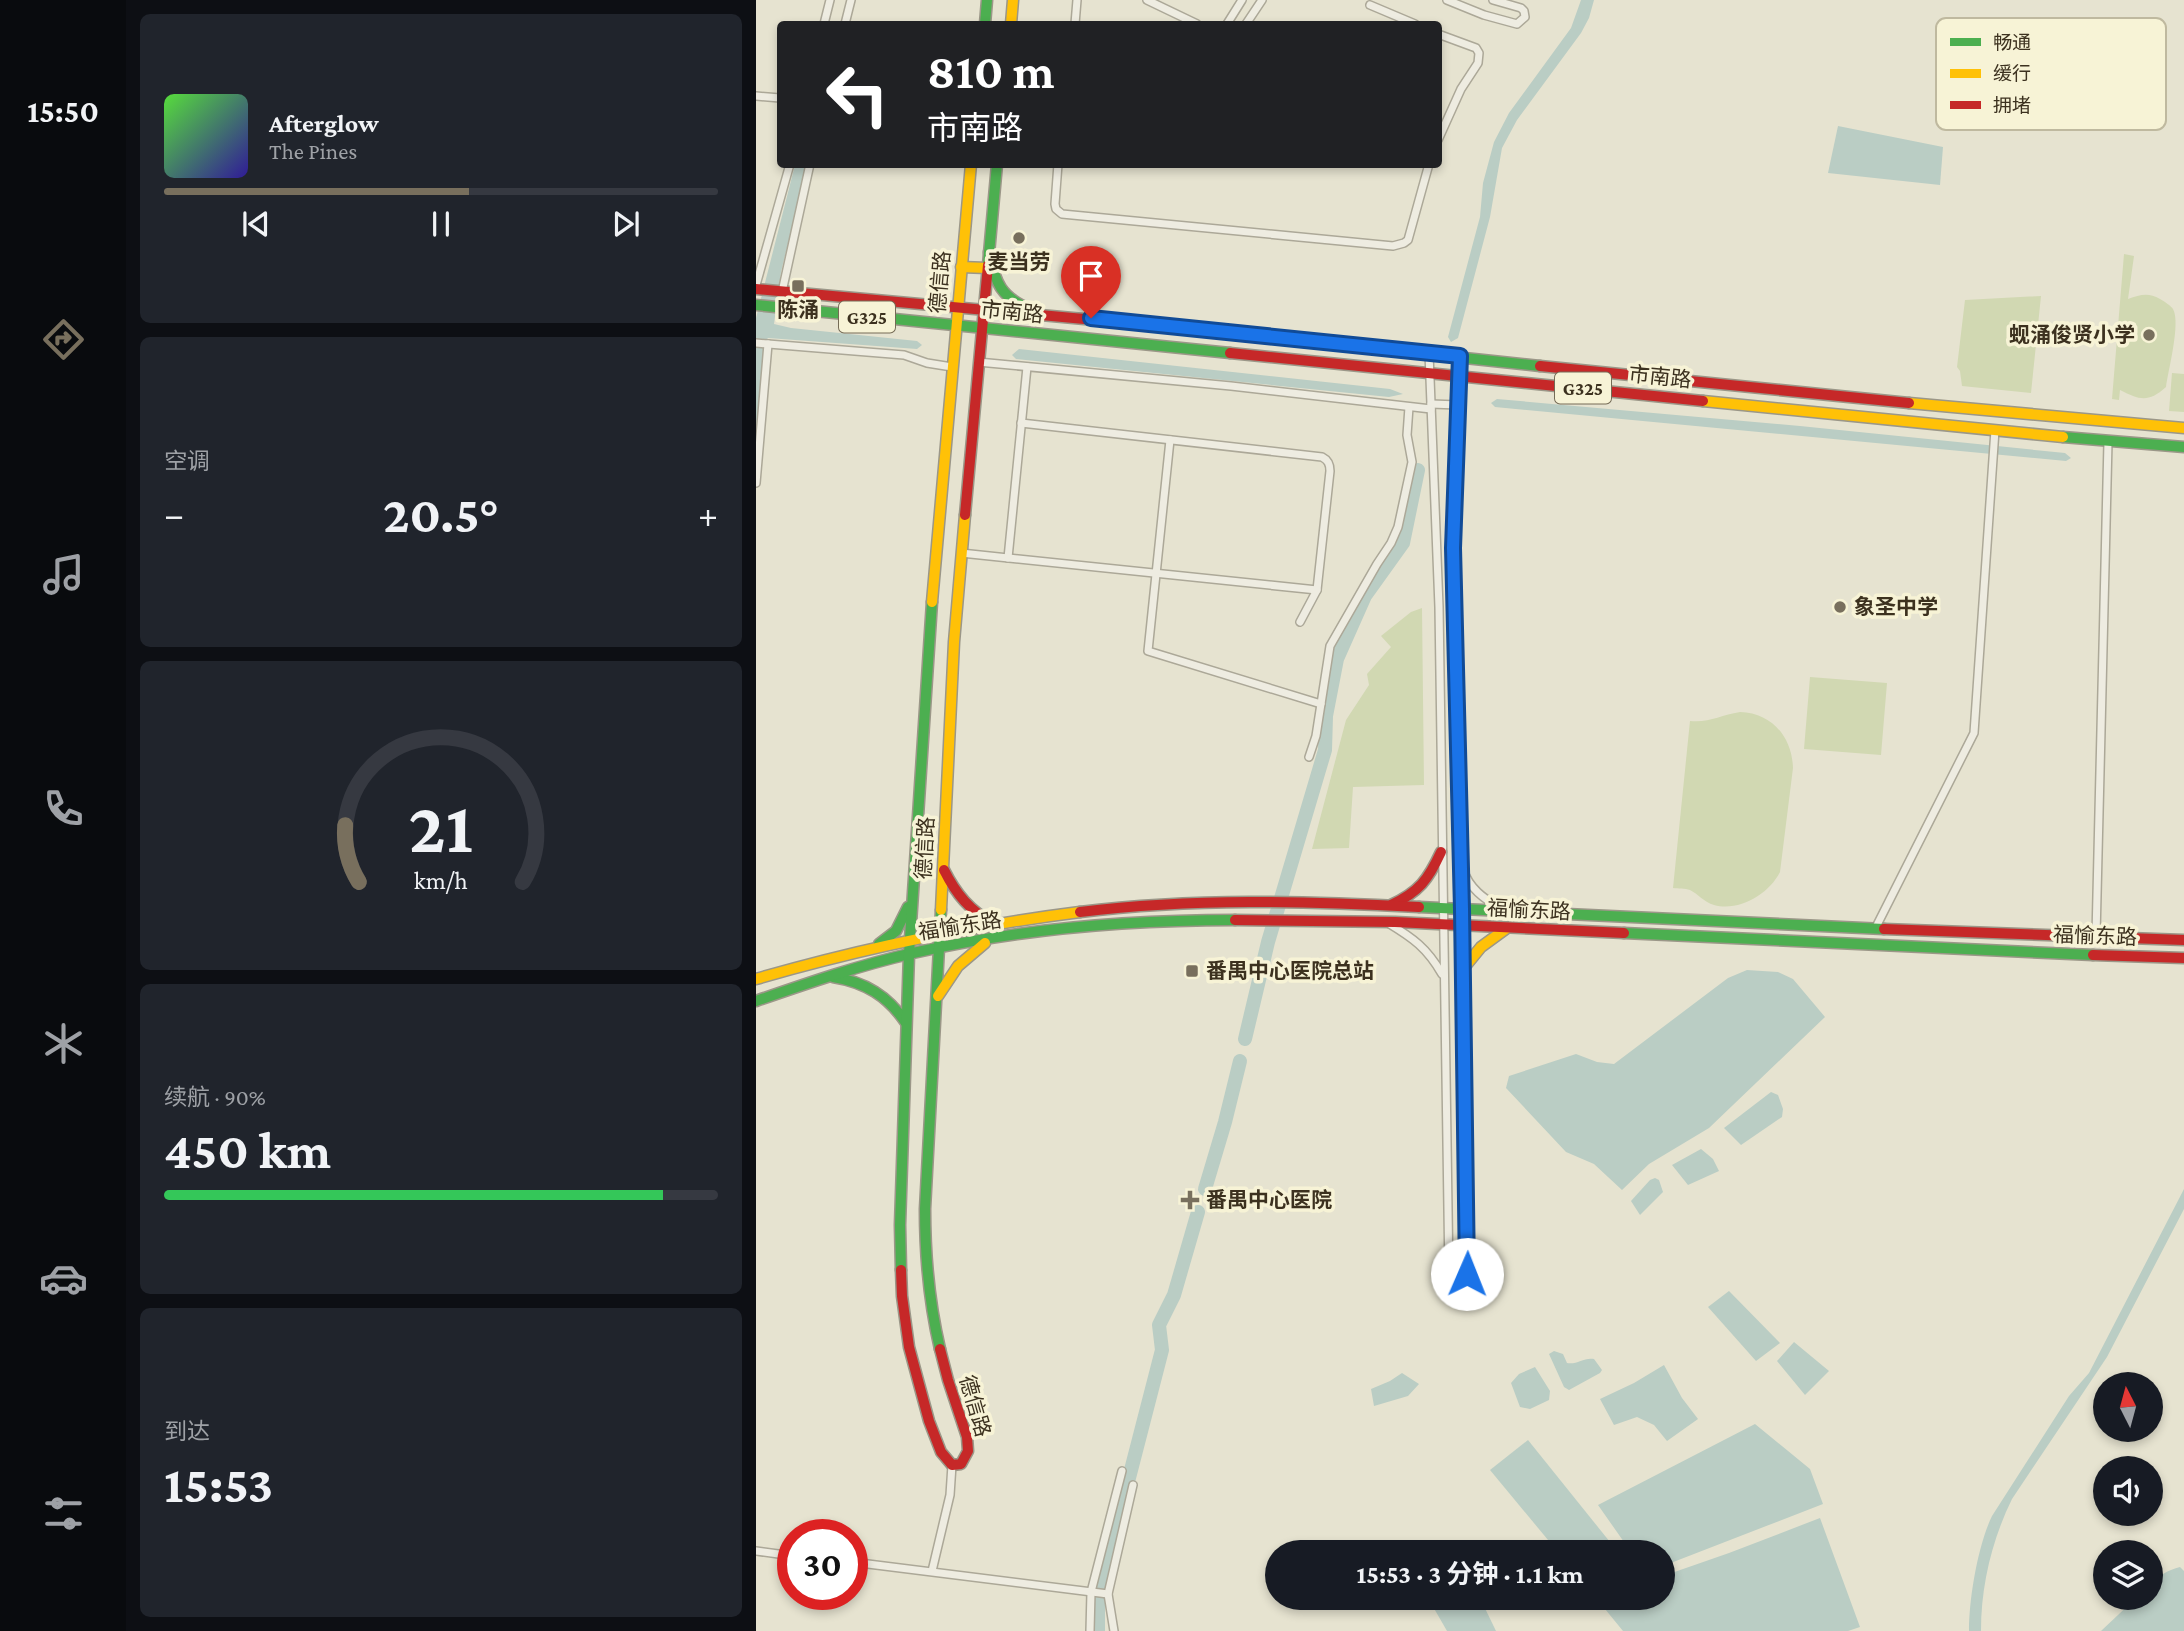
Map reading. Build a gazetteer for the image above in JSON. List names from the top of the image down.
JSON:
{
  "streets": {
    "main road": [
      "德信路",
      "市南路",
      "G325",
      "福愉东路"
    ]
  },
  "crossings": [
    ["德信路", "市南路"],
    ["德信路", "福愉东路"]
  ],
  "places": {
    "other": ["麦当劳", "蚬涌俊贤小学", "象圣中学"],
    "transit": ["陈涌", "番禺中心医院总站"],
    "health": ["番禺中心医院"]
  },
  "legend": ["畅通", "缓行", "拥堵"],
  "north": "top",
  "page": {
    "tabs": "15:50",
    "turn": ["810 m", "市南路"],
    "song": ["Afterglow", "The Pines"],
    "tile": [
      "空调",
      ["续航 · 90%", "450 km"],
      ["到达", "15:53"]
    ],
    "heat": ["−", "20.5°", "+"],
    "limit": "30",
    "trip": "15:53 · 3 分钟 · 1.1 km",
    "gauge": ["21", "km/h"]
  }
}
